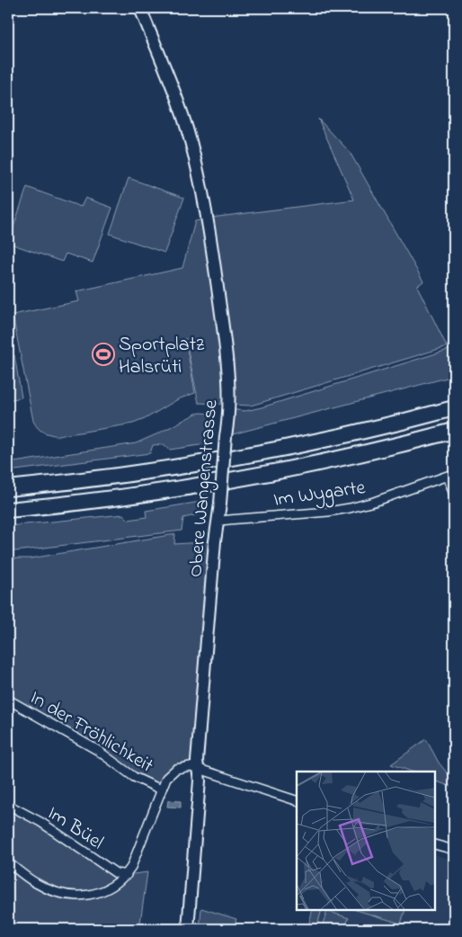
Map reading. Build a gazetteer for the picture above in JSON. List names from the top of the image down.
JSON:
{
  "streets": {
    "street": [
      "Obere Wangenstrasse",
      "Im Wygarte",
      "In der Fröhlichkeit",
      "Im Büel"
    ]
  },
  "crossings": [
    ["Obere Wangenstrasse", "Im Wygarte"]
  ],
  "places": {
    "sports": ["Sportplatz Halsrüti"]
  }
}
